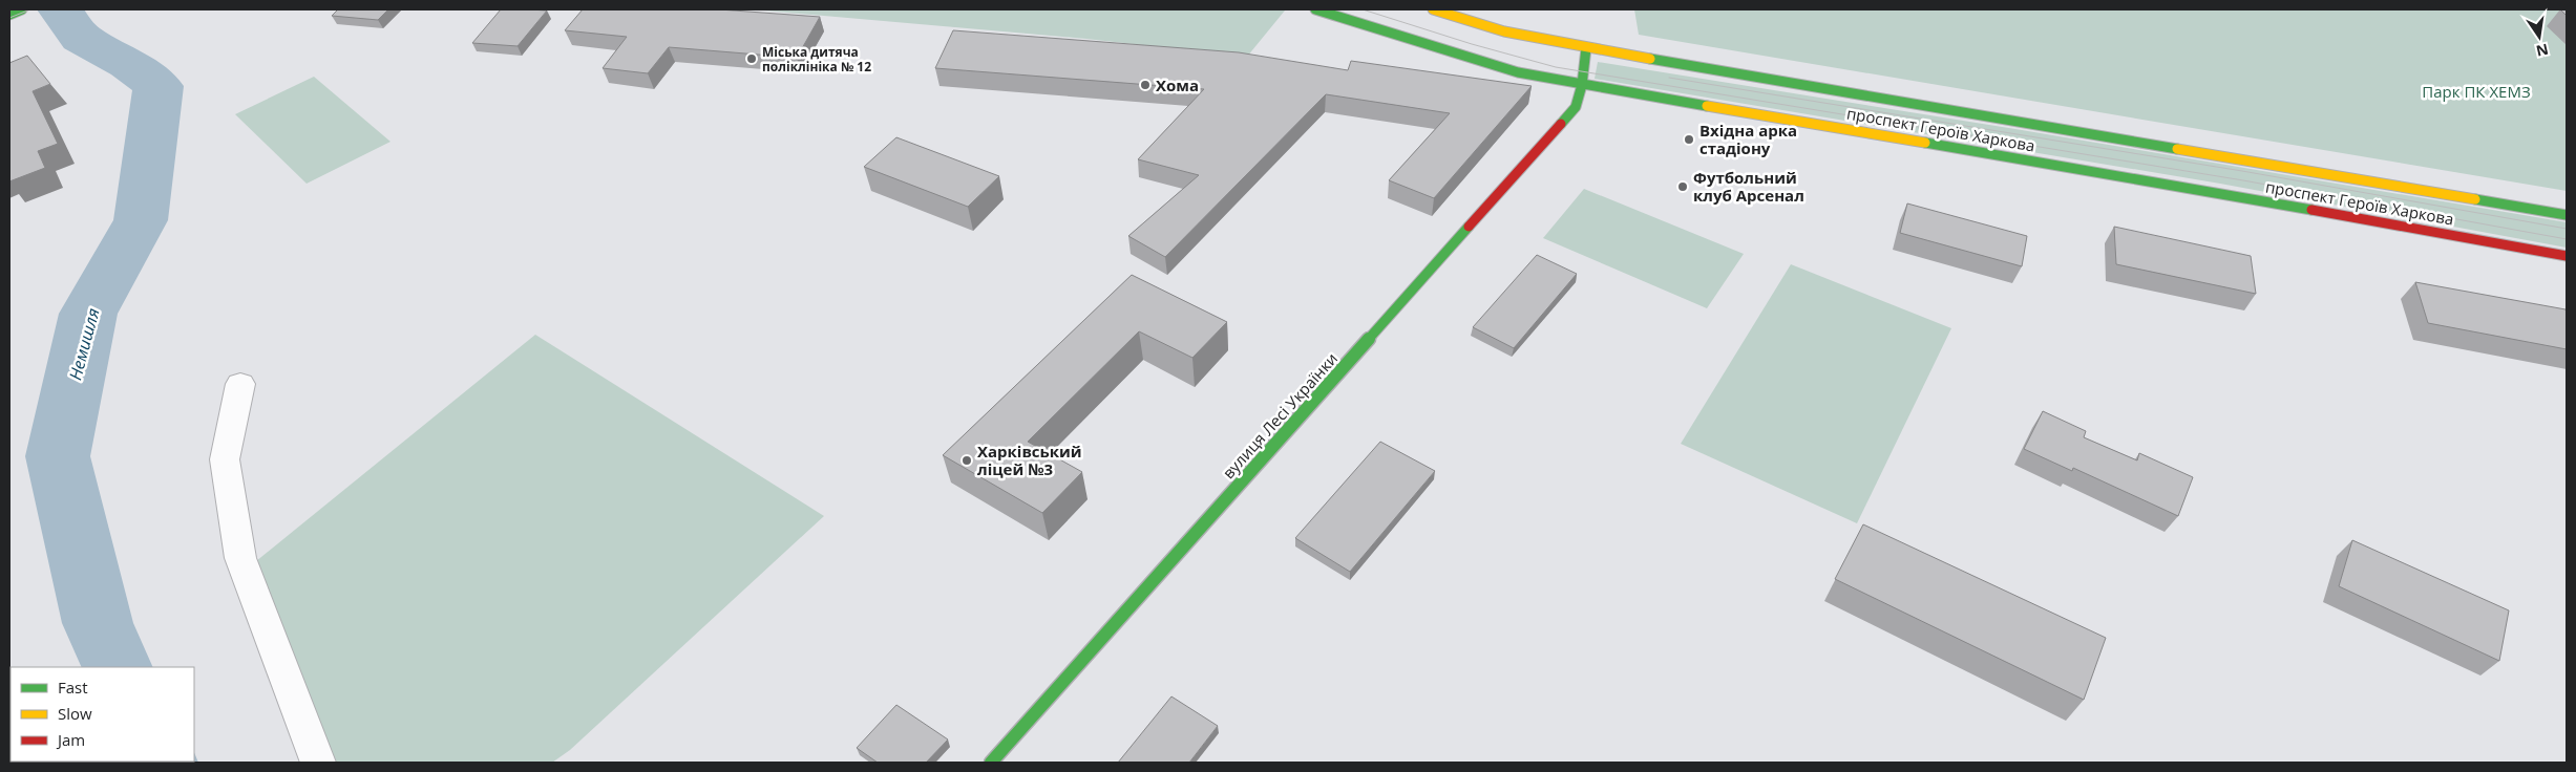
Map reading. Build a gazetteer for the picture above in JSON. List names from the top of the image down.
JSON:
{
  "streets": {
    "main road": ["проспект Героїв Харкова", "вулиця Лесі Українки"]
  },
  "crossings": [
    ["проспект Героїв Харкова", "вулиця Лесі Українки"]
  ],
  "water": ["Немишля"],
  "parks": ["Парк ПК ХЕМЗ"],
  "places": [
    "Міська дитяча поліклініка № 12",
    "Хома",
    "Вхідна арка стадіону",
    "Футбольний клуб Арсенал",
    "Харківський ліцей №3"
  ],
  "legend": ["Fast", "Slow", "Jam"],
  "north": "bottom"
}
